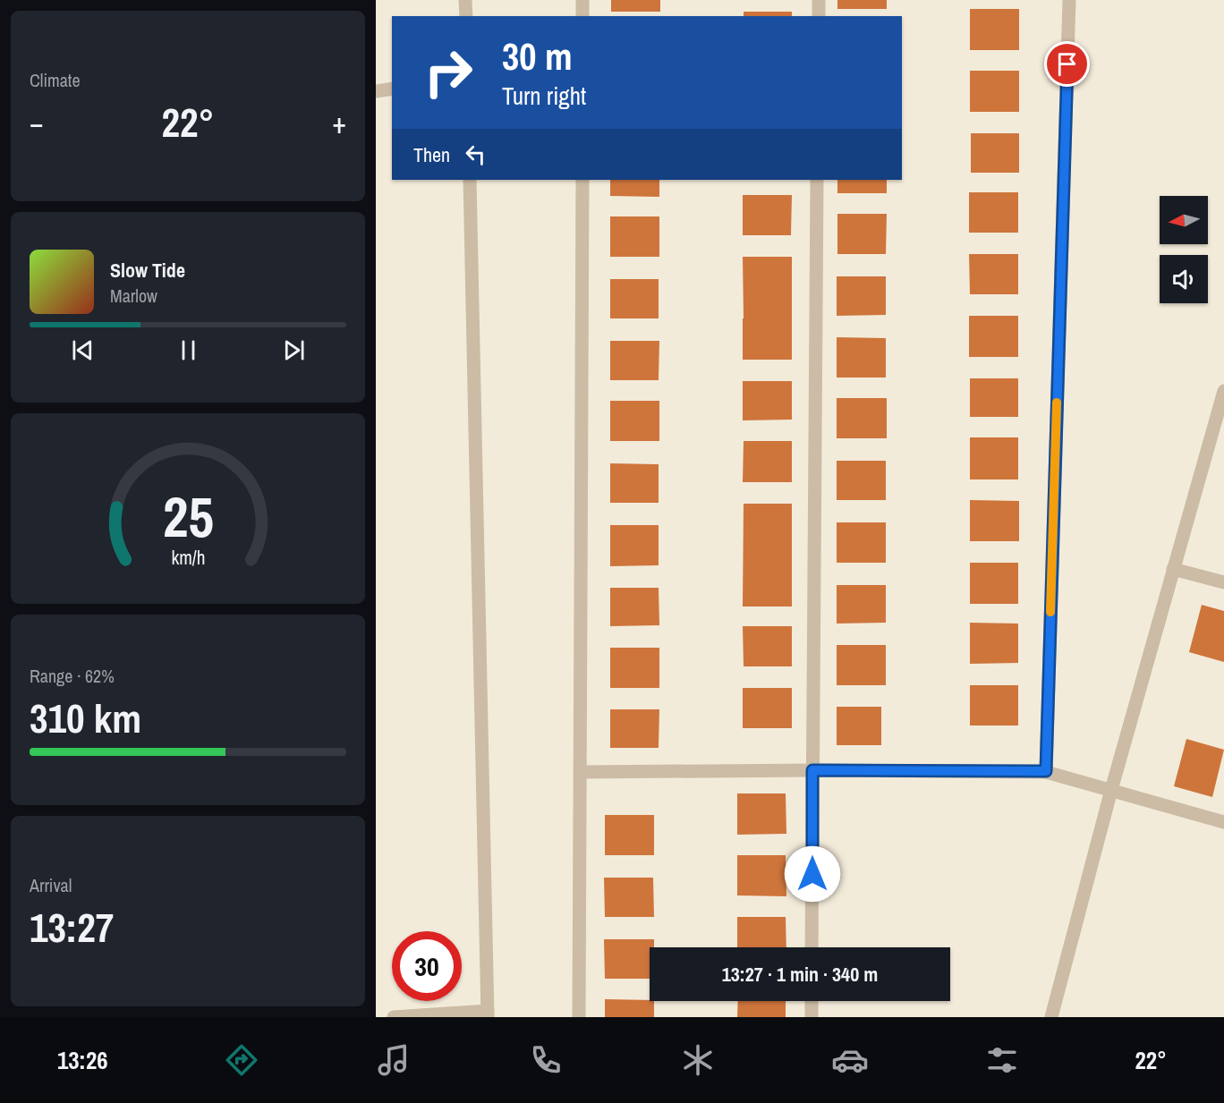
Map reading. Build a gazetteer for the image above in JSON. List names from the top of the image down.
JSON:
{
  "north": "left",
  "page": {
    "tile": [
      "Climate",
      ["Range · 62%", "310 km"],
      ["Arrival", "13:27"]
    ],
    "turn": ["30 m", "Turn right"],
    "heat": ["−", "22°", "+"],
    "then": "Then",
    "song": ["Slow Tide", "Marlow"],
    "limit": "30",
    "trip": "13:27 · 1 min · 340 m",
    "tabs": ["13:26", "22°"],
    "gauge": ["25", "km/h"]
  }
}
